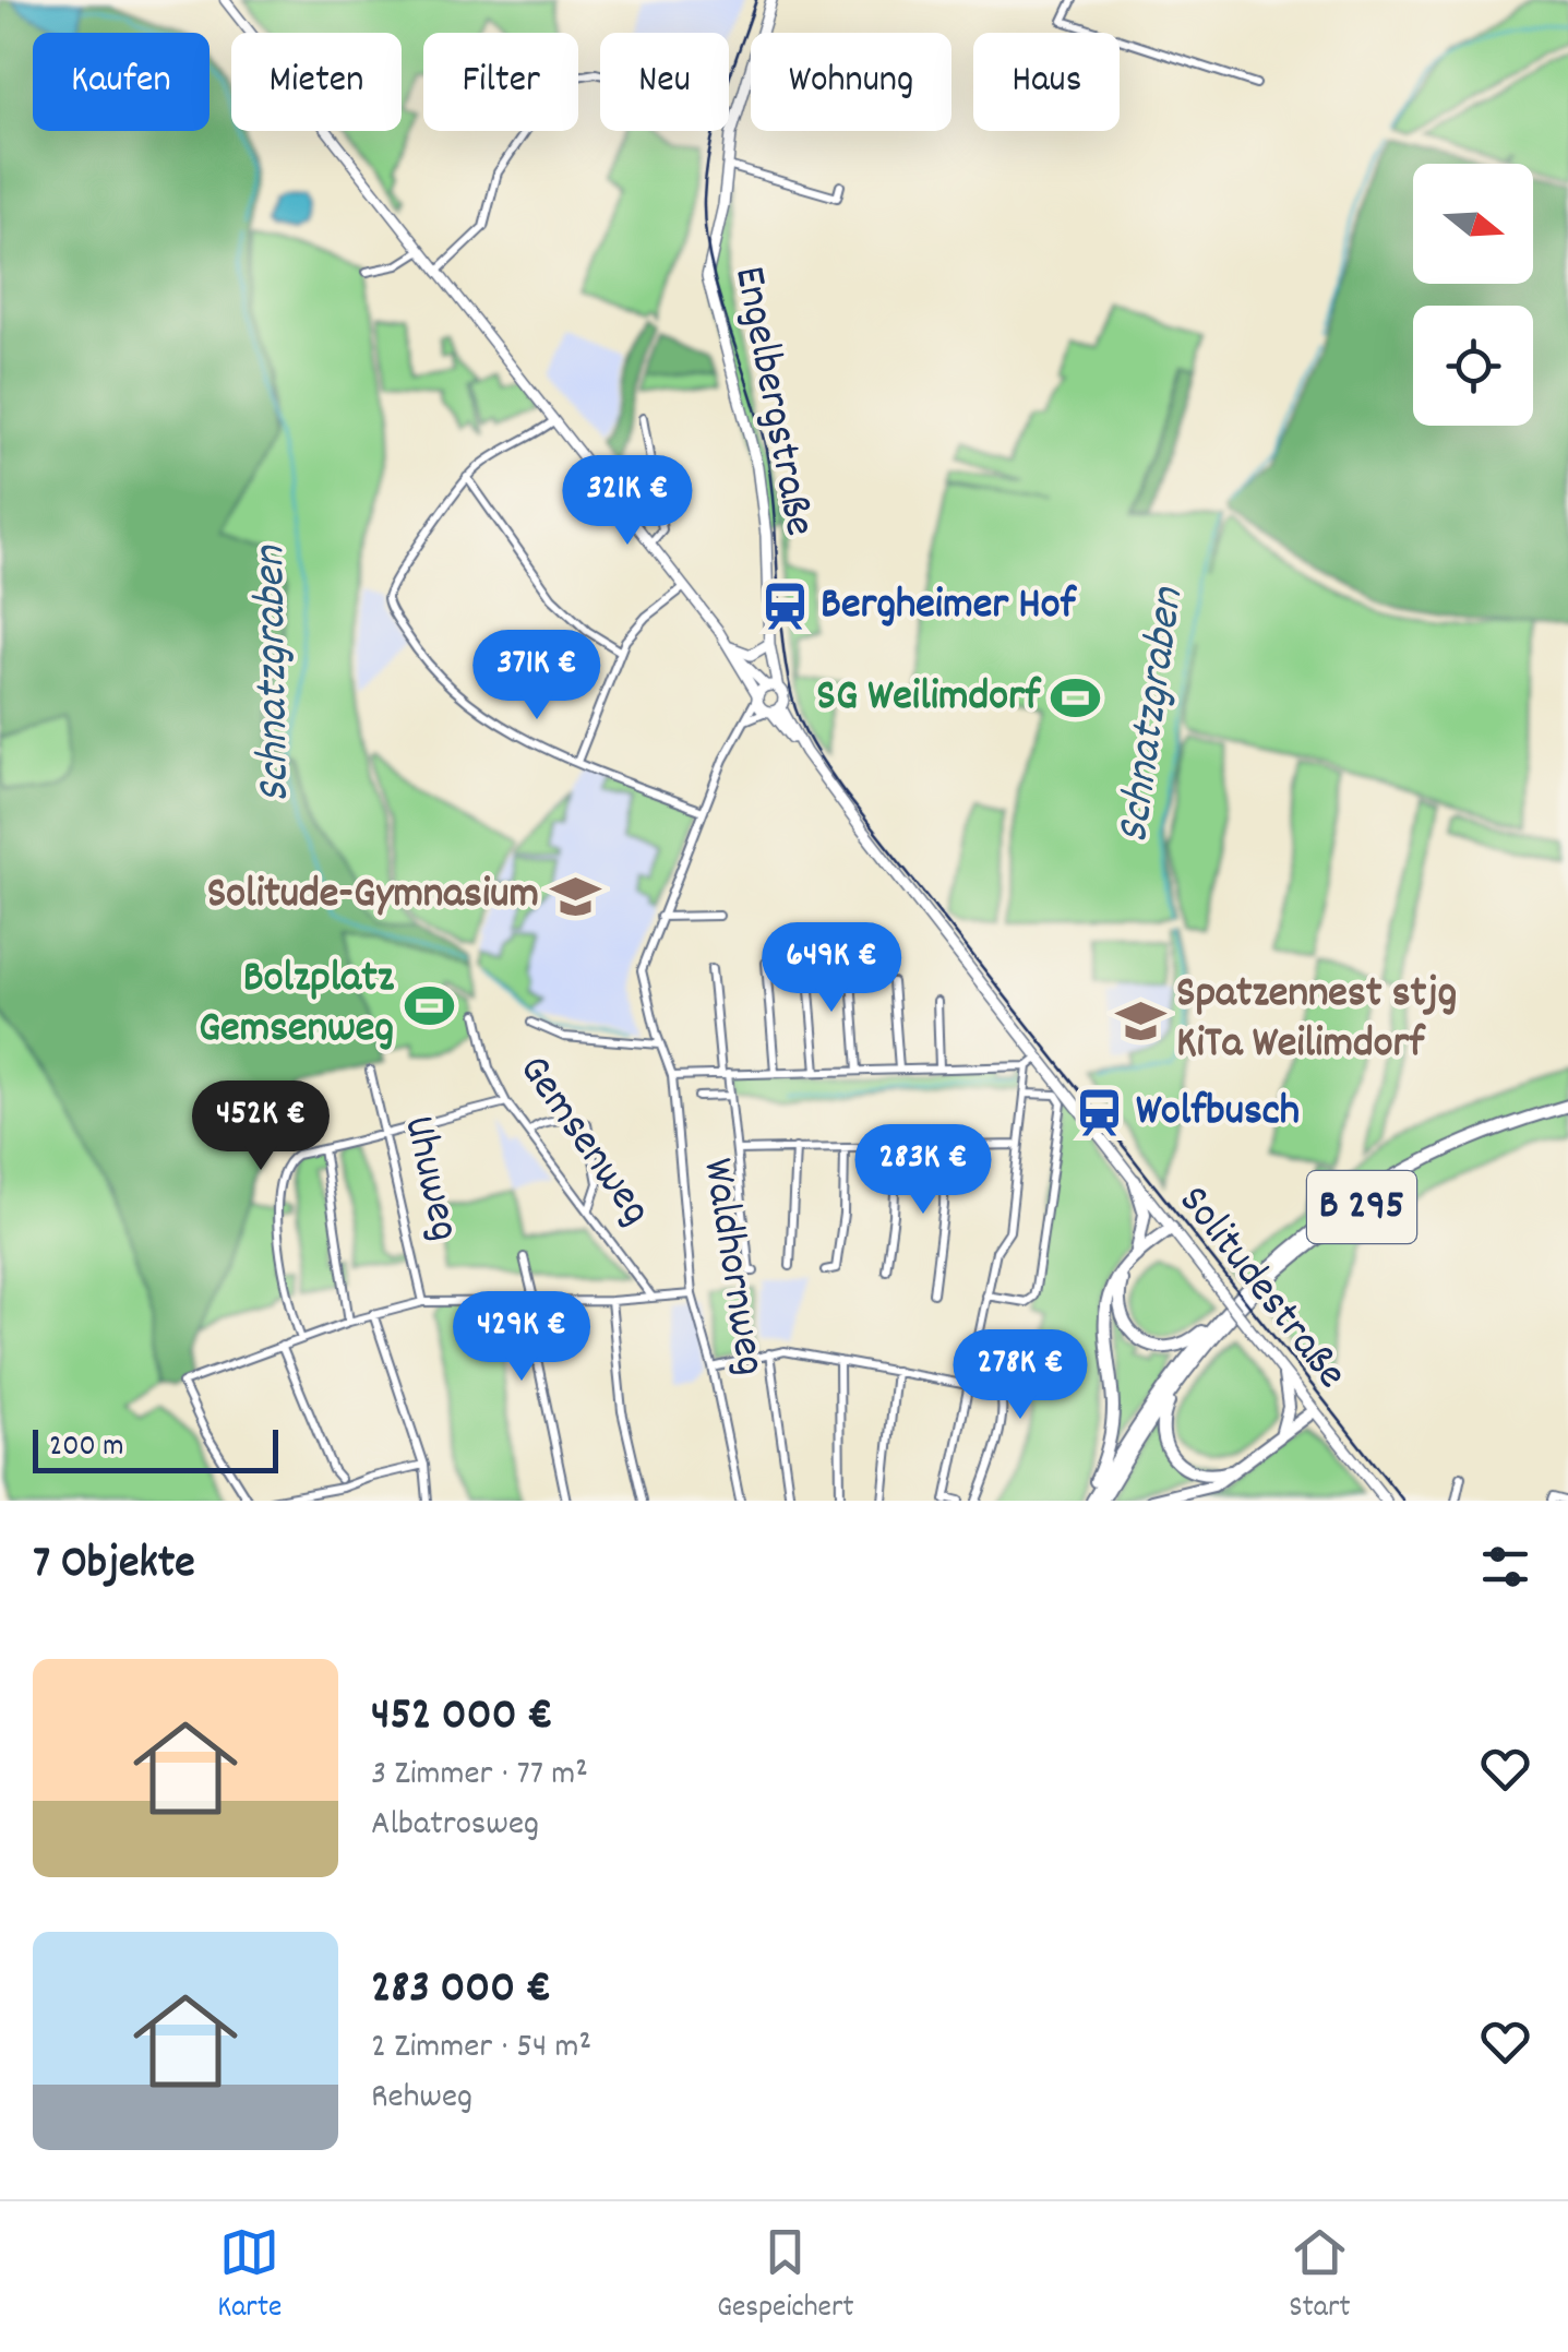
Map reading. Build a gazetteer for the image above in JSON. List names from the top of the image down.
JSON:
{
  "streets": {
    "main road": ["Engelbergstraße", "B 295", "Solitudestraße"],
    "street": ["Gemsenweg", "Uhuweg", "Waldhornweg"]
  },
  "crossings": [
    ["Engelbergstraße", "Solitudestraße"],
    ["B 295", "Solitudestraße"],
    ["Waldhornweg", "Solitudestraße"]
  ],
  "water": ["Schnatzgraben"],
  "places": {
    "station": ["Bergheimer Hof", "Wolfbusch"],
    "sports": ["SG Weilimdorf", "Bolzplatz Gemsenweg"],
    "school or university": ["Solitude-Gymnasium", "Spatzennest stjg KiTa Weilimdorf"]
  },
  "scale_bar": "200 m",
  "north": "right",
  "page": {
    "chip": [
      "Kaufen",
      "Mieten",
      "Filter",
      "Neu",
      "Wohnung",
      "Haus"
    ],
    "price": [
      "321K €",
      "371K €",
      "649K €",
      "452K €",
      "283K €",
      "429K €",
      "278K €"
    ],
    "scale": "200 m",
    "heading": "7 Objekte",
    "list": [
      {
        "name": "452 000 €",
        "note": "3 Zimmer · 77 m² · Albatrosweg"
      },
      {
        "name": "283 000 €",
        "note": "2 Zimmer · 54 m² · Rehweg"
      }
    ],
    "tabs": ["Karte", "Gespeichert", "Start"]
  }
}
